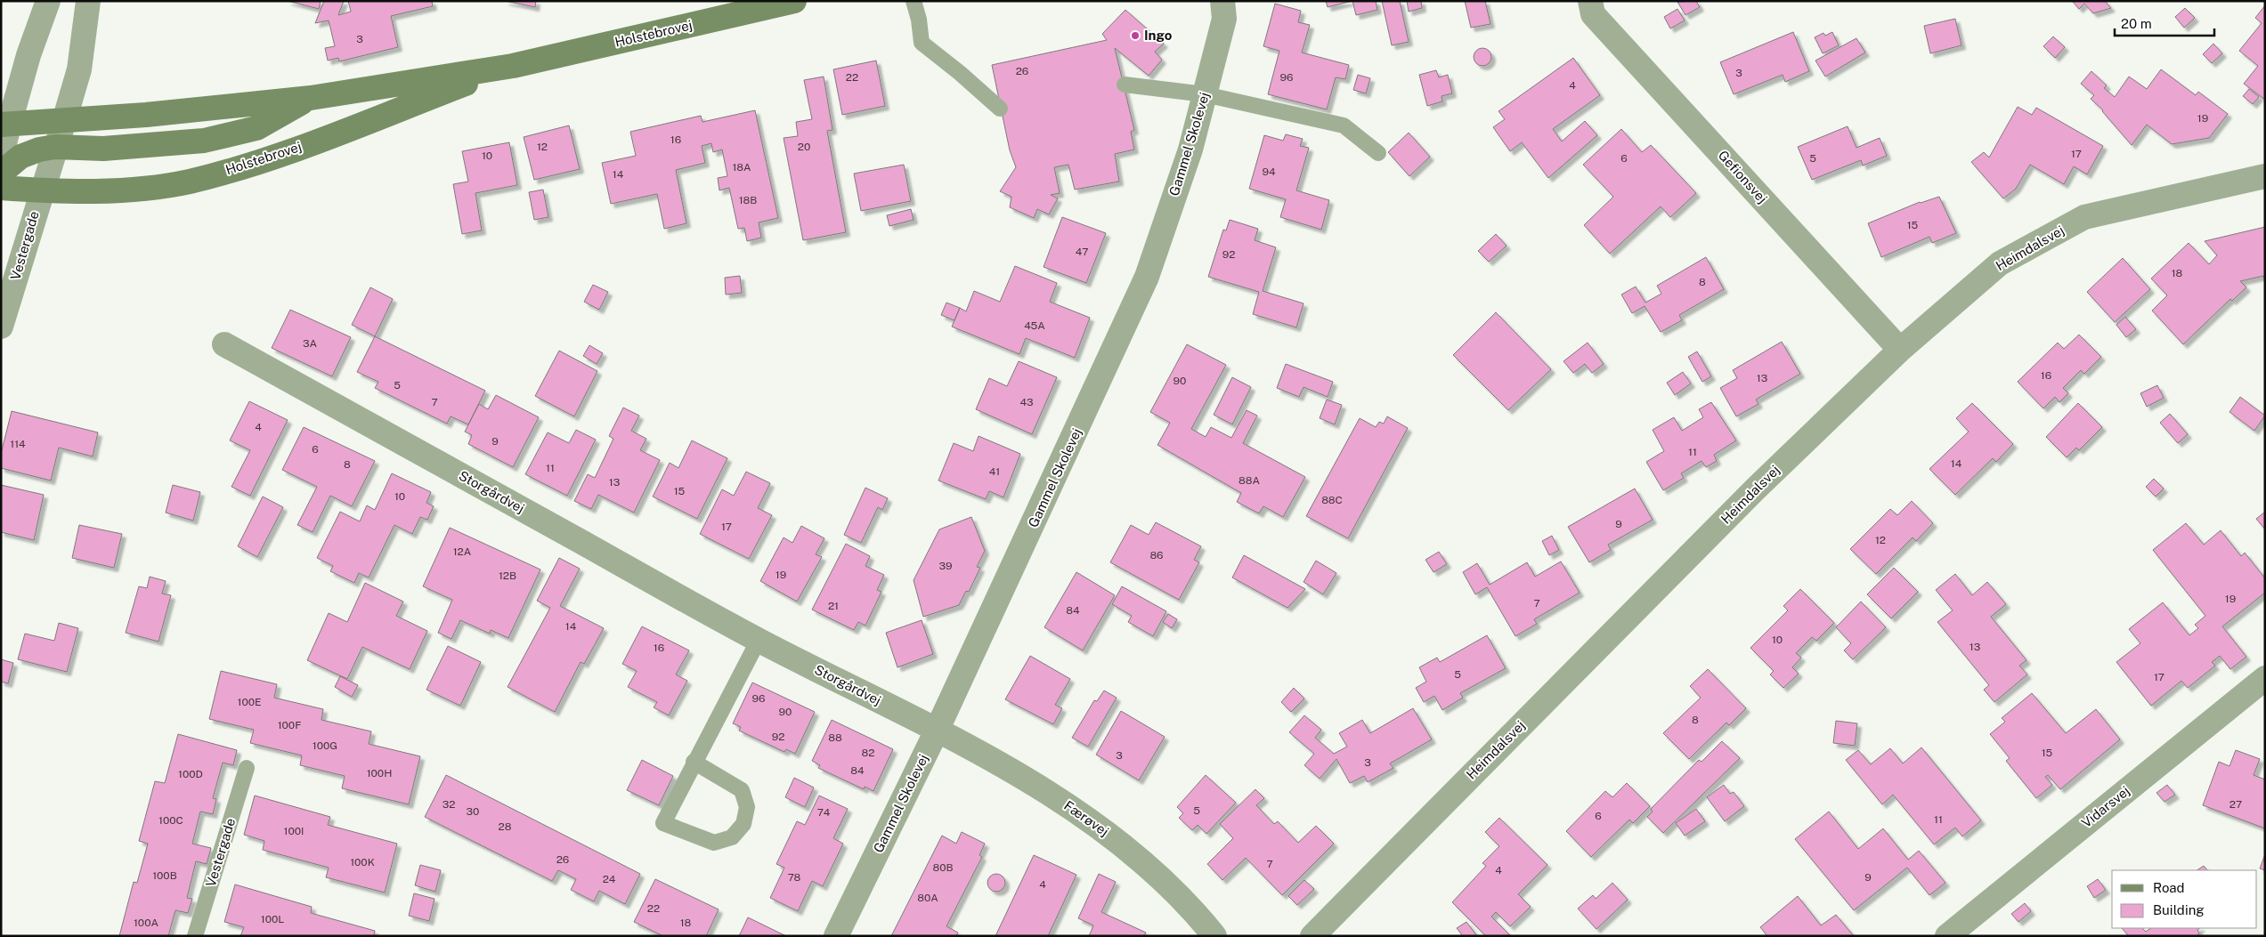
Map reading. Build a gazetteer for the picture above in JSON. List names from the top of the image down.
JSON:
{
  "streets": {
    "main road": ["Holstebrovej"],
    "street": [
      "Gammel Skolevej",
      "Gefionsvej",
      "Vestergade",
      "Heimdalsvej",
      "Storgårdvej",
      "Vidarsvej",
      "Færøvej"
    ]
  },
  "crossings": [
    ["Holstebrovej", "Vestergade"],
    ["Gammel Skolevej", "Storgårdvej"],
    ["Gammel Skolevej", "Færøvej"],
    ["Gefionsvej", "Heimdalsvej"],
    ["Storgårdvej", "Færøvej"]
  ],
  "places": ["Ingo"],
  "house_numbers": [
    "3",
    "26",
    "3",
    "22",
    "96",
    "4",
    "19",
    "16",
    "12",
    "20",
    "17",
    "10",
    "6",
    "5",
    "18A",
    "94",
    "14",
    "18B",
    "15",
    "47",
    "92",
    "18",
    "8",
    "45A",
    "3A",
    "16",
    "13",
    "90",
    "5",
    "7",
    "43",
    "4",
    "9",
    "114",
    "6",
    "11",
    "14",
    "8",
    "11",
    "41",
    "88A",
    "13",
    "15",
    "10",
    "88C",
    "9",
    "17",
    "12",
    "12A",
    "86",
    "39",
    "19",
    "12B",
    "19",
    "7",
    "21",
    "84",
    "14",
    "10",
    "13",
    "16",
    "5",
    "17",
    "96",
    "100E",
    "90",
    "8",
    "100F",
    "92",
    "88",
    "100G",
    "82",
    "15",
    "3",
    "3",
    "84",
    "100H",
    "100D",
    "32",
    "27",
    "5",
    "30",
    "74",
    "6",
    "11",
    "100C",
    "28",
    "100I",
    "26",
    "100K",
    "7",
    "80B",
    "4",
    "100B",
    "78",
    "9",
    "24",
    "4",
    "80A",
    "22",
    "100L",
    "100A",
    "18"
  ],
  "legend": ["Road", "Building"],
  "scale_bar": "20 m"
}
